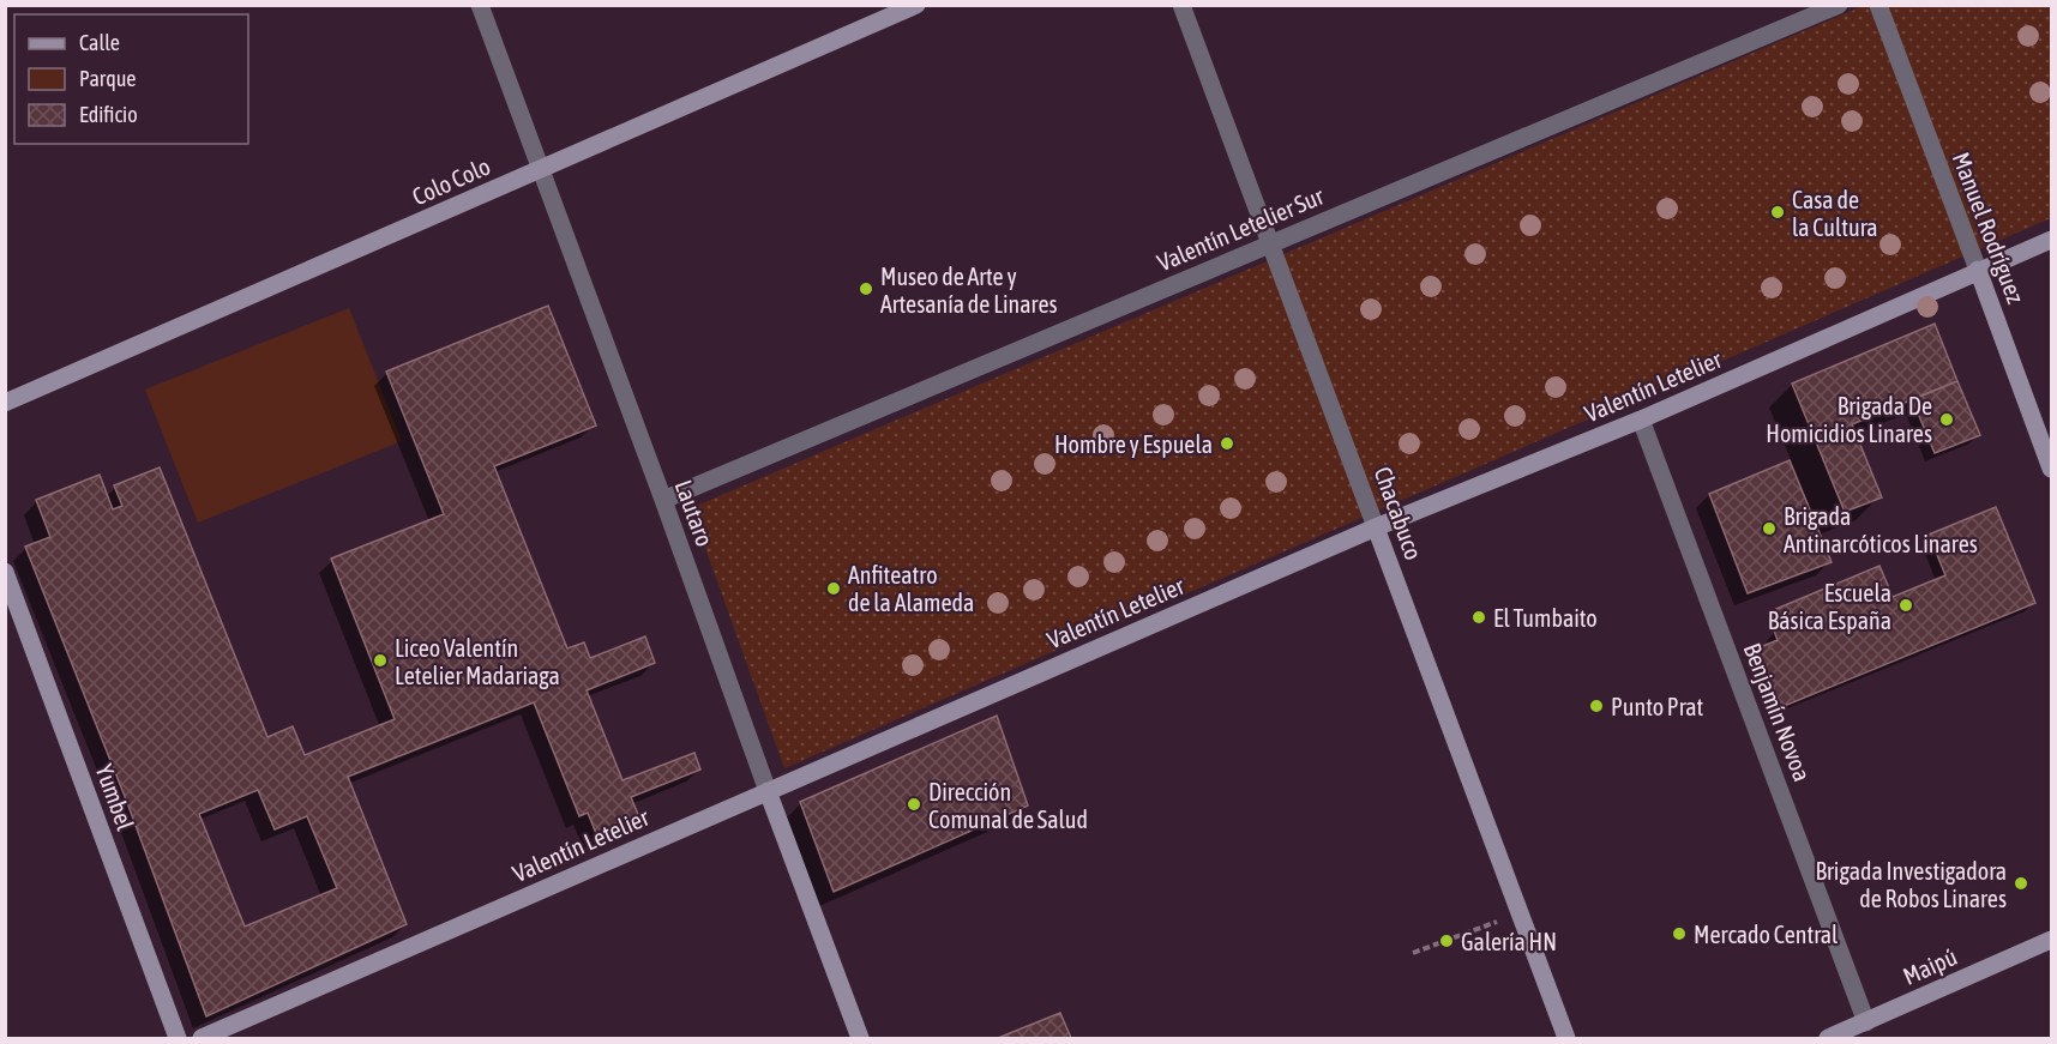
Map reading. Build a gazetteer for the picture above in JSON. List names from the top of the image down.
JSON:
{
  "streets": {
    "main road": [
      "Colo Colo",
      "Manuel Rodríguez",
      "Valentín Letelier",
      "Lautaro",
      "Chacabuco",
      "Yumbel",
      "Maipú"
    ],
    "street": ["Valentín Letelier Sur", "Benjamín Novoa"]
  },
  "crossings": [
    ["Colo Colo", "Lautaro"],
    ["Manuel Rodríguez", "Valentín Letelier"],
    ["Valentín Letelier Sur", "Lautaro"],
    ["Valentín Letelier Sur", "Chacabuco"],
    ["Valentín Letelier", "Lautaro"],
    ["Valentín Letelier", "Chacabuco"],
    ["Valentín Letelier", "Benjamín Novoa"],
    ["Benjamín Novoa", "Maipú"]
  ],
  "places": [
    "Casa de la Cultura",
    "Museo de Arte y Artesanía de Linares",
    "Brigada De Homicidios Linares",
    "Hombre y Espuela",
    "Brigada Antinarcóticos Linares",
    "Anfiteatro de la Alameda",
    "Escuela Básica España",
    "El Tumbaito",
    "Liceo Valentín Letelier Madariaga",
    "Punto Prat",
    "Dirección Comunal de Salud",
    "Brigada Investigadora de Robos Linares",
    "Mercado Central",
    "Galería HN"
  ],
  "legend": ["Calle", "Parque", "Edificio"]
}
